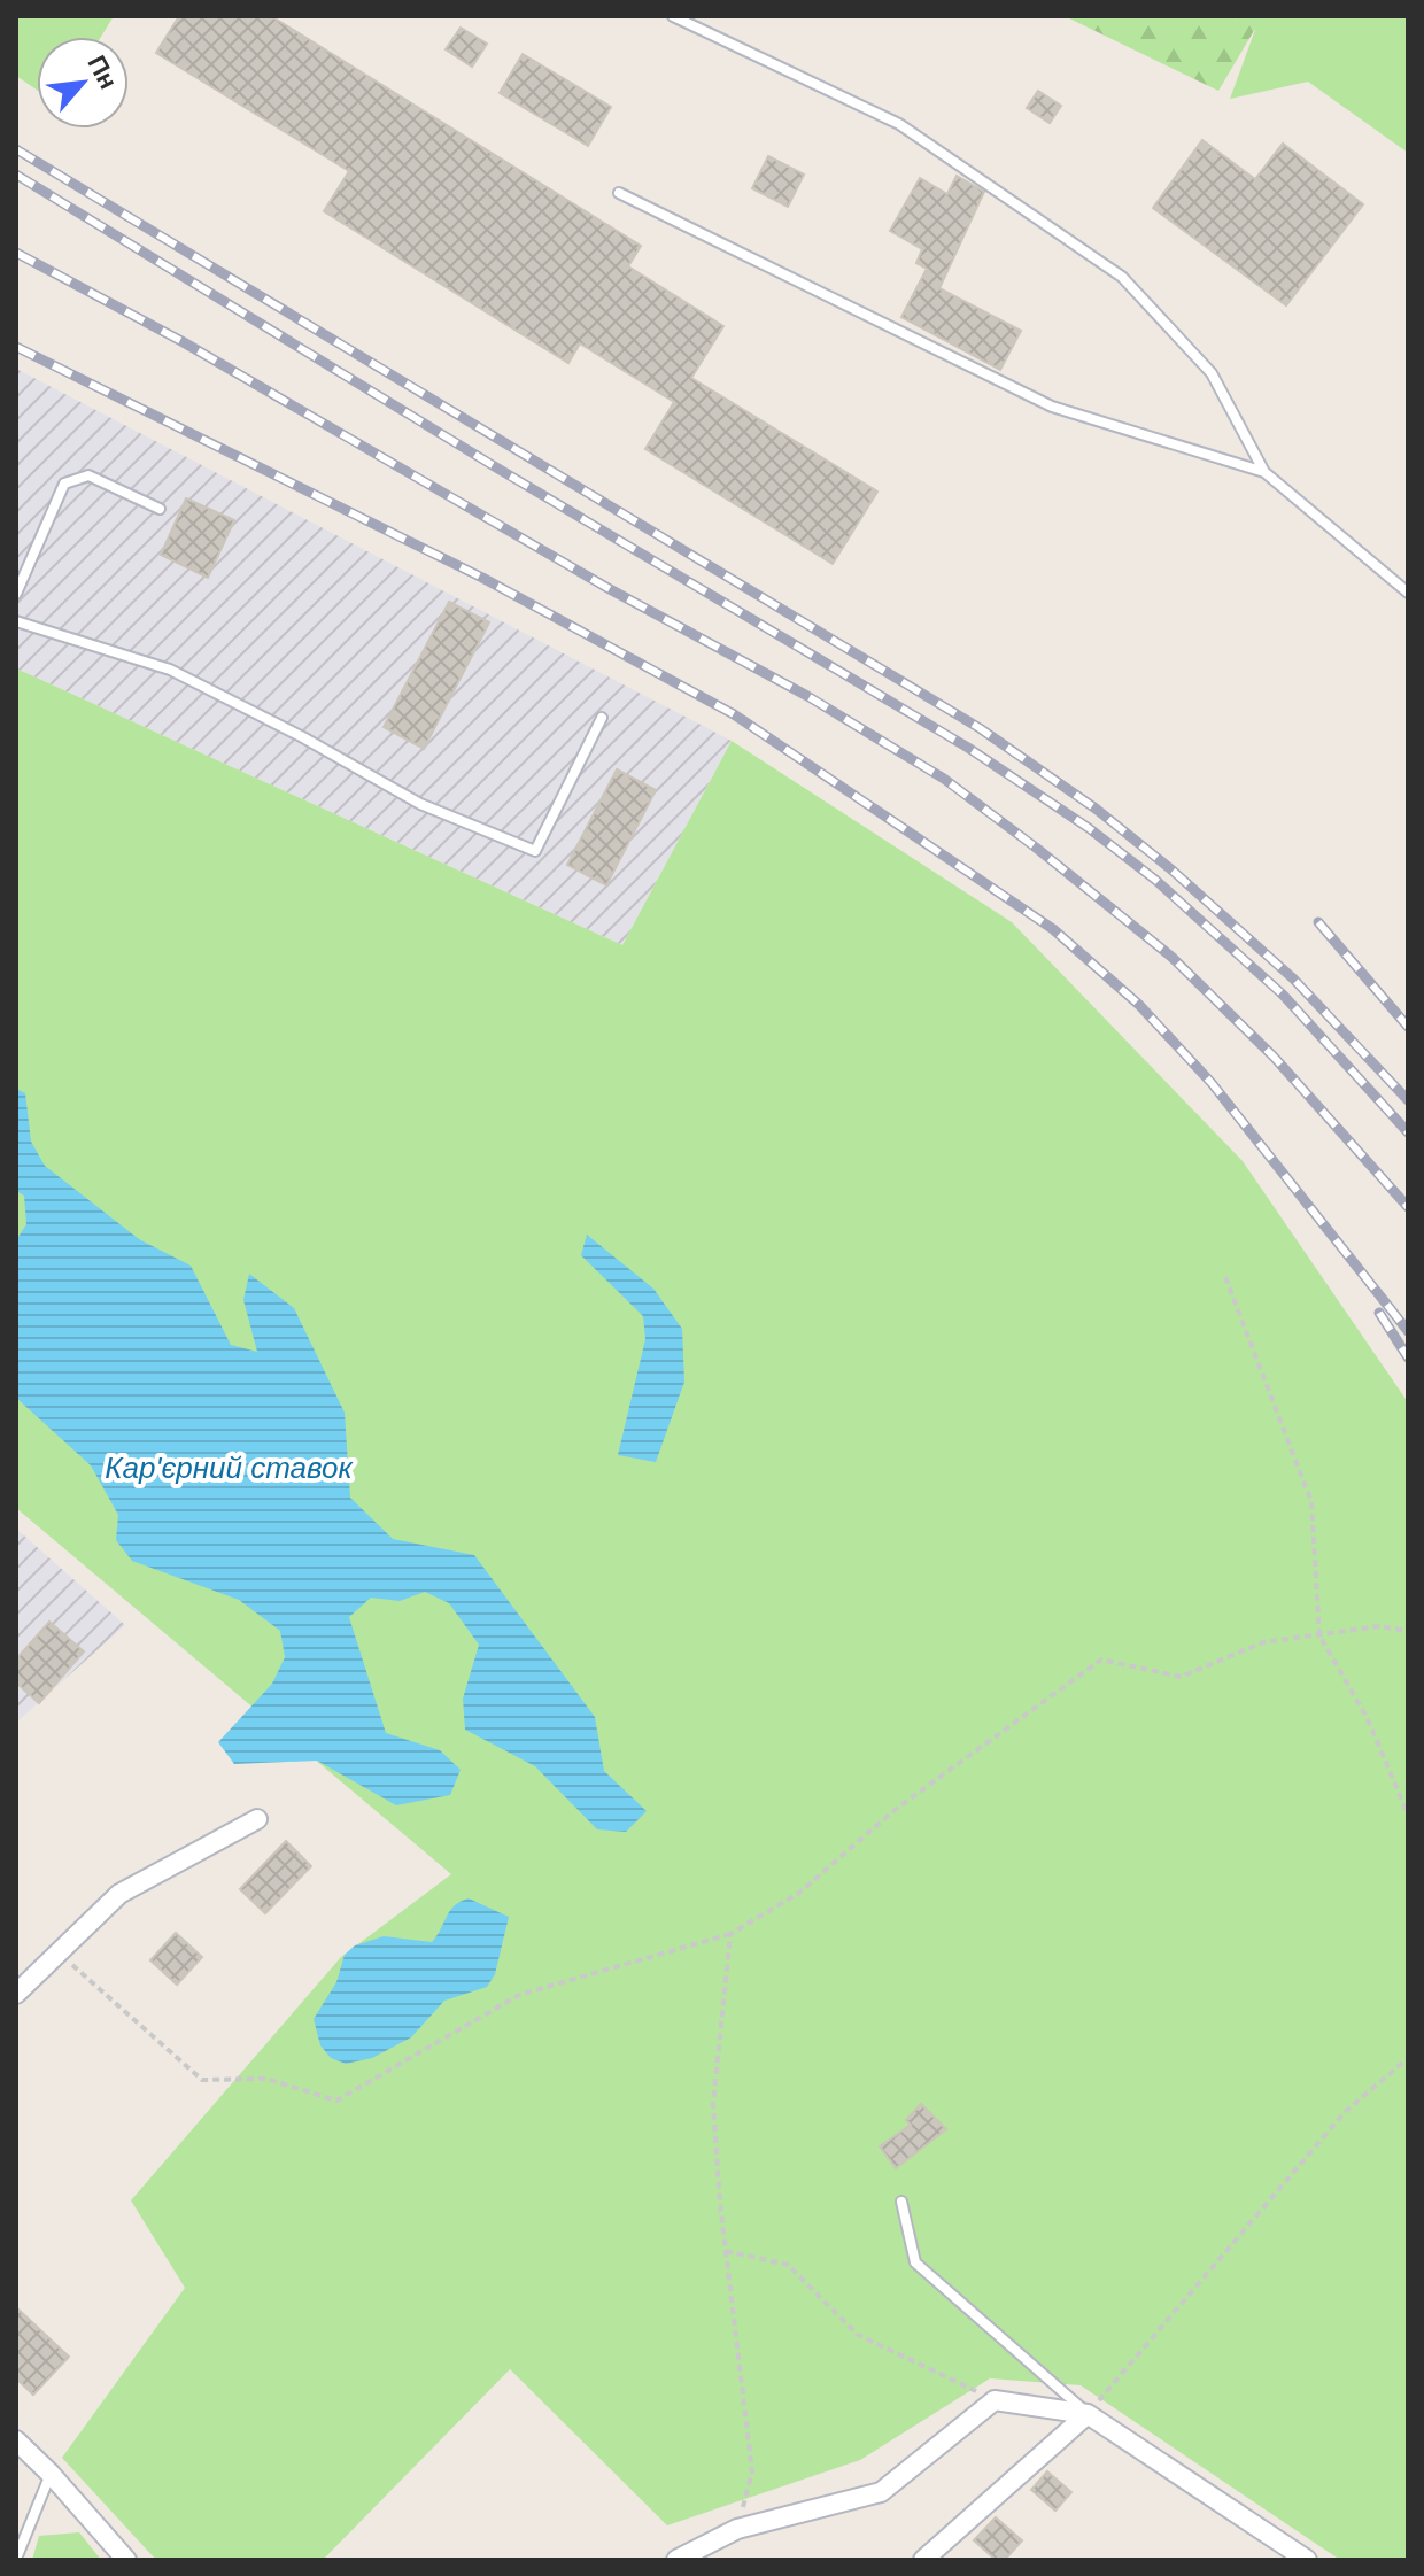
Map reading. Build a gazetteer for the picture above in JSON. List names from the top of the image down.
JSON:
{
  "water": ["Кар'єрний ставок"],
  "north": "top right"
}
